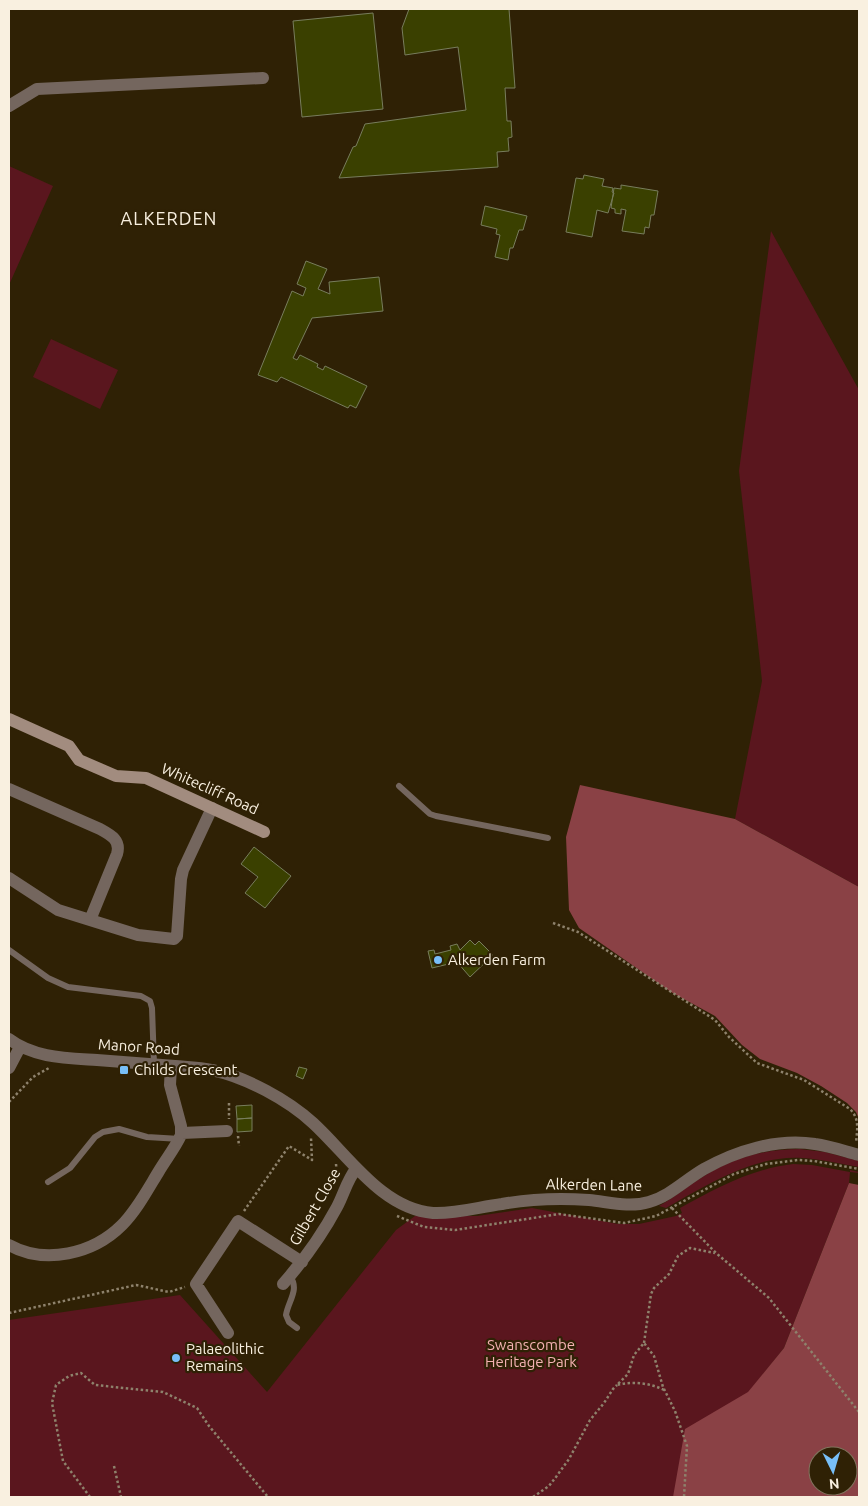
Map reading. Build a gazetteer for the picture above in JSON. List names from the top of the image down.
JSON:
{
  "streets": {
    "street": [
      "Whitecliff Road",
      "Manor Road",
      "Alkerden Lane",
      "Gilbert Close"
    ]
  },
  "crossings": [
    ["Manor Road", "Alkerden Lane"],
    ["Manor Road", "Gilbert Close"],
    ["Alkerden Lane", "Gilbert Close"]
  ],
  "districts": ["ALKERDEN"],
  "parks": ["Swanscombe Heritage Park"],
  "places": {
    "other": ["Alkerden Farm", "Palaeolithic Remains"],
    "transit": ["Childs Crescent"]
  },
  "north": "bottom"
}
